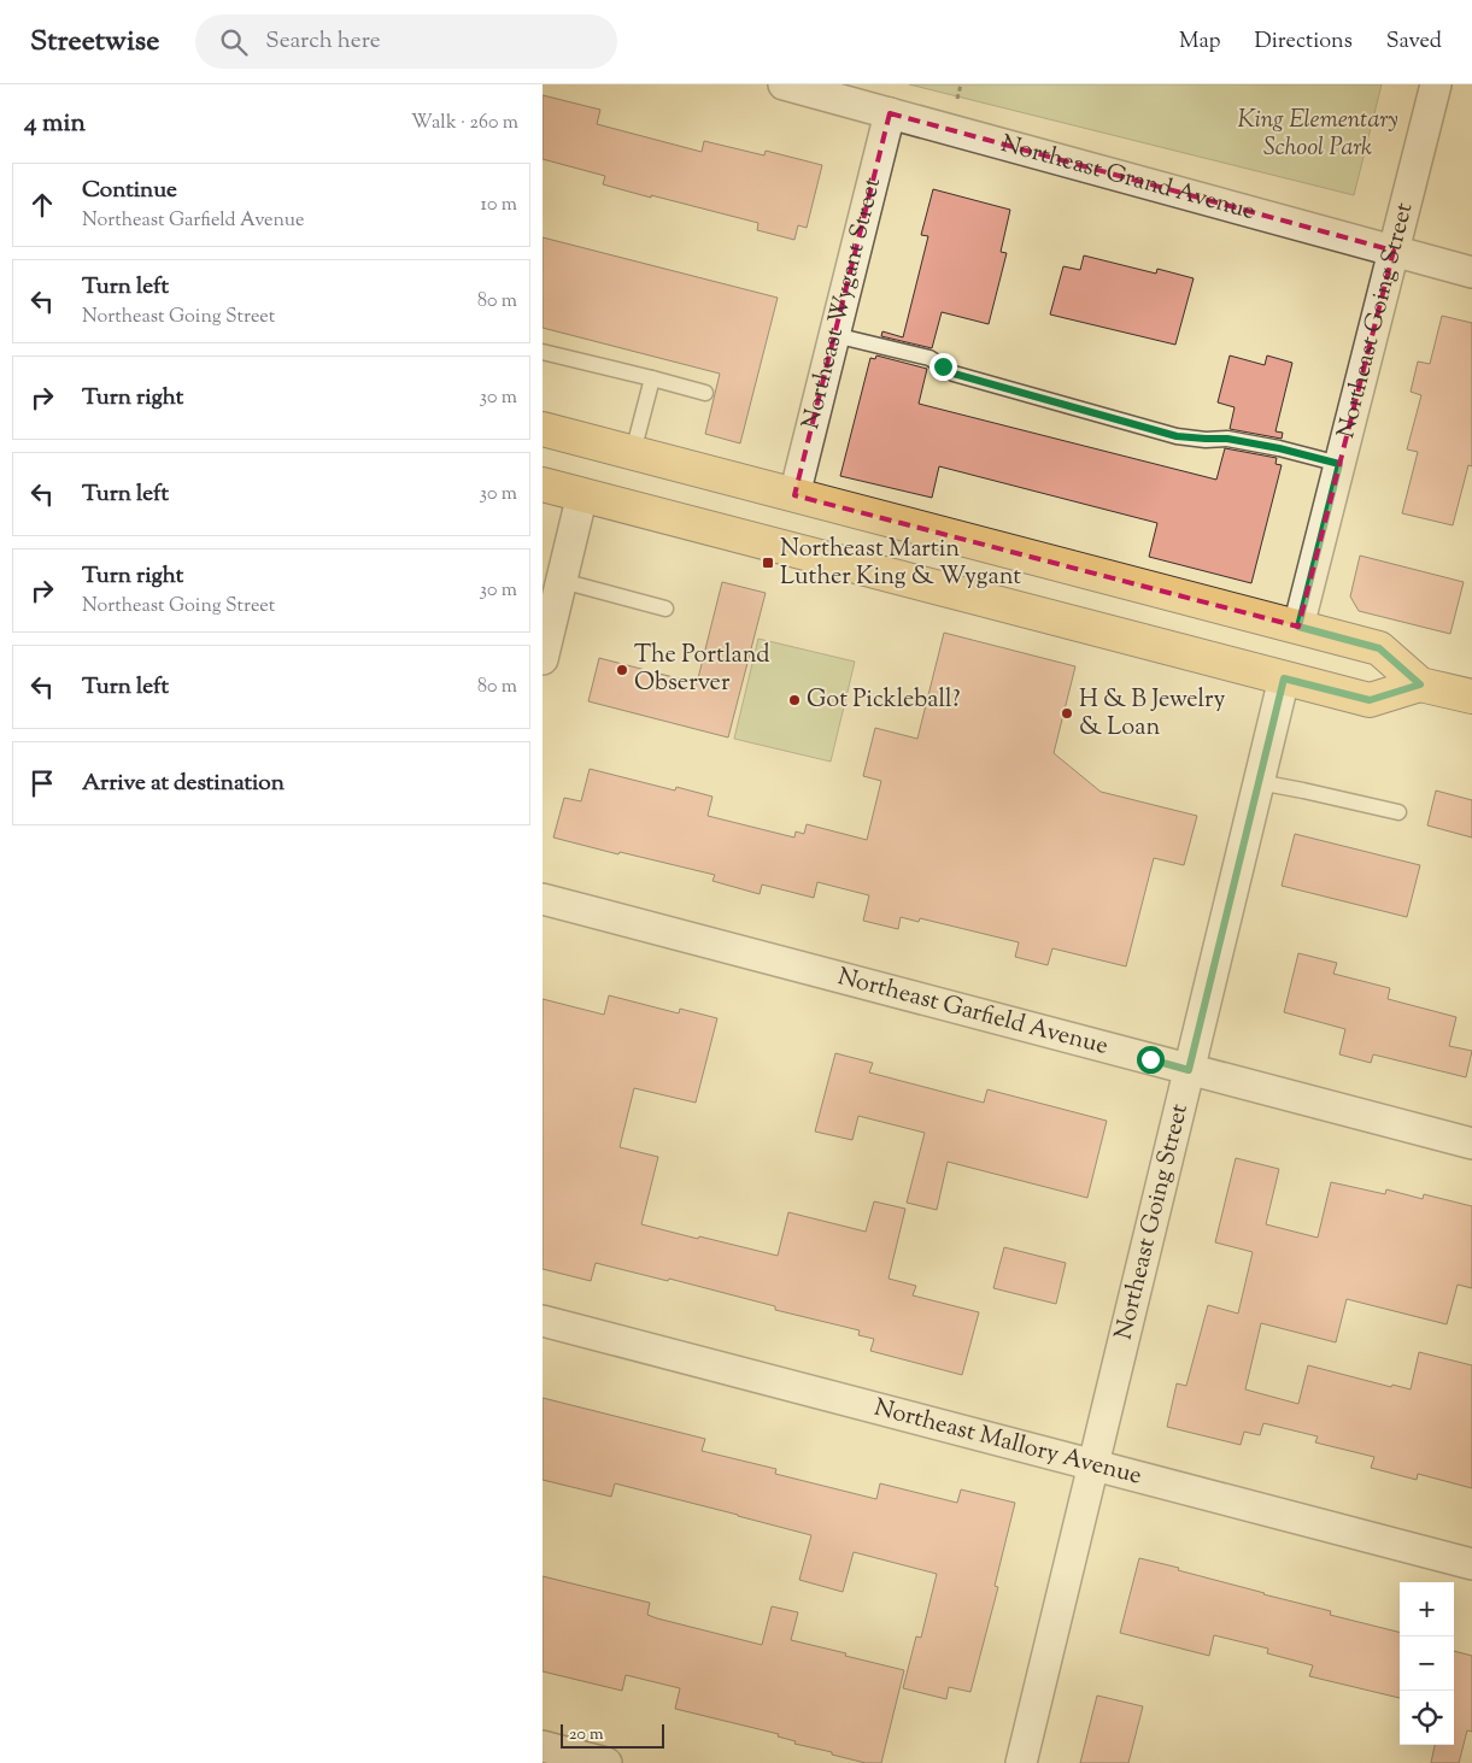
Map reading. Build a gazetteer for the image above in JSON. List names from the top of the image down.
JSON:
{
  "streets": {
    "street": [
      "Northeast Grand Avenue",
      "Northeast Wygant Street",
      "Northeast Going Street",
      "Northeast Garfield Avenue",
      "Northeast Mallory Avenue"
    ]
  },
  "crossings": [
    ["Northeast Grand Avenue", "Northeast Wygant Street"],
    ["Northeast Grand Avenue", "Northeast Going Street"],
    ["Northeast Going Street", "Northeast Garfield Avenue"],
    ["Northeast Going Street", "Northeast Mallory Avenue"]
  ],
  "parks": ["King Elementary School Park"],
  "places": {
    "transit": ["Northeast Martin Luther King & Wygant"],
    "other": ["The Portland Observer", "Got Pickleball?", "H & B Jewelry & Loan"]
  },
  "scale_bar": "20 m",
  "page": {
    "header": "Streetwise",
    "search": "Search here",
    "nav": ["Map", "Directions", "Saved"],
    "heading": ["4 min", "Walk · 260 m"],
    "list": [
      ["Continue", "Northeast Garfield Avenue", "10 m"],
      ["Turn left", "Northeast Going Street", "80 m"],
      ["Turn right", "30 m"],
      ["Turn left", "30 m"],
      ["Turn right", "Northeast Going Street", "30 m"],
      ["Turn left", "80 m"],
      "Arrive at destination"
    ],
    "map_buttons": ["+", "−"],
    "scale": "20 m"
  }
}
